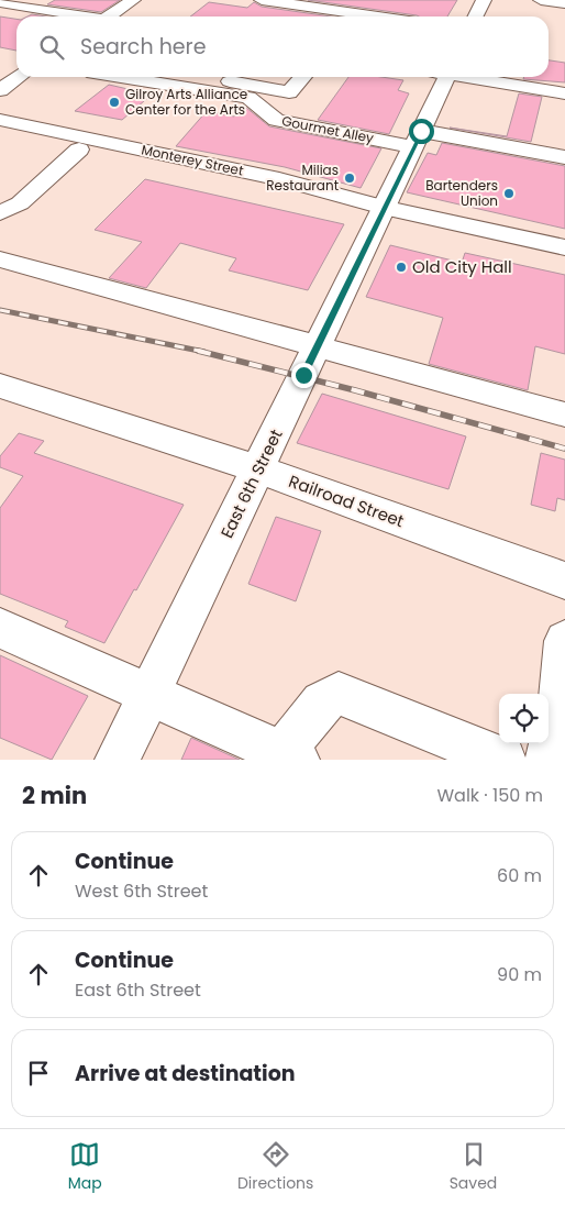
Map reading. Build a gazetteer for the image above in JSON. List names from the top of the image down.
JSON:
{
  "streets": {
    "street": [
      "Gourmet Alley",
      "Monterey Street",
      "East 6th Street",
      "Railroad Street"
    ]
  },
  "crossings": [
    ["Gourmet Alley", "East 6th Street"],
    ["Monterey Street", "East 6th Street"],
    ["East 6th Street", "Railroad Street"]
  ],
  "places": [
    "Gilroy Arts Alliance Center for the Arts",
    "Milias Restaurant",
    "Bartenders Union",
    "Old City Hall"
  ],
  "page": {
    "search": "Search here",
    "heading": ["2 min", "Walk · 150 m"],
    "list": [
      ["Continue", "West 6th Street", "60 m"],
      ["Continue", "East 6th Street", "90 m"],
      "Arrive at destination"
    ],
    "nav": ["Map", "Directions", "Saved"]
  }
}
